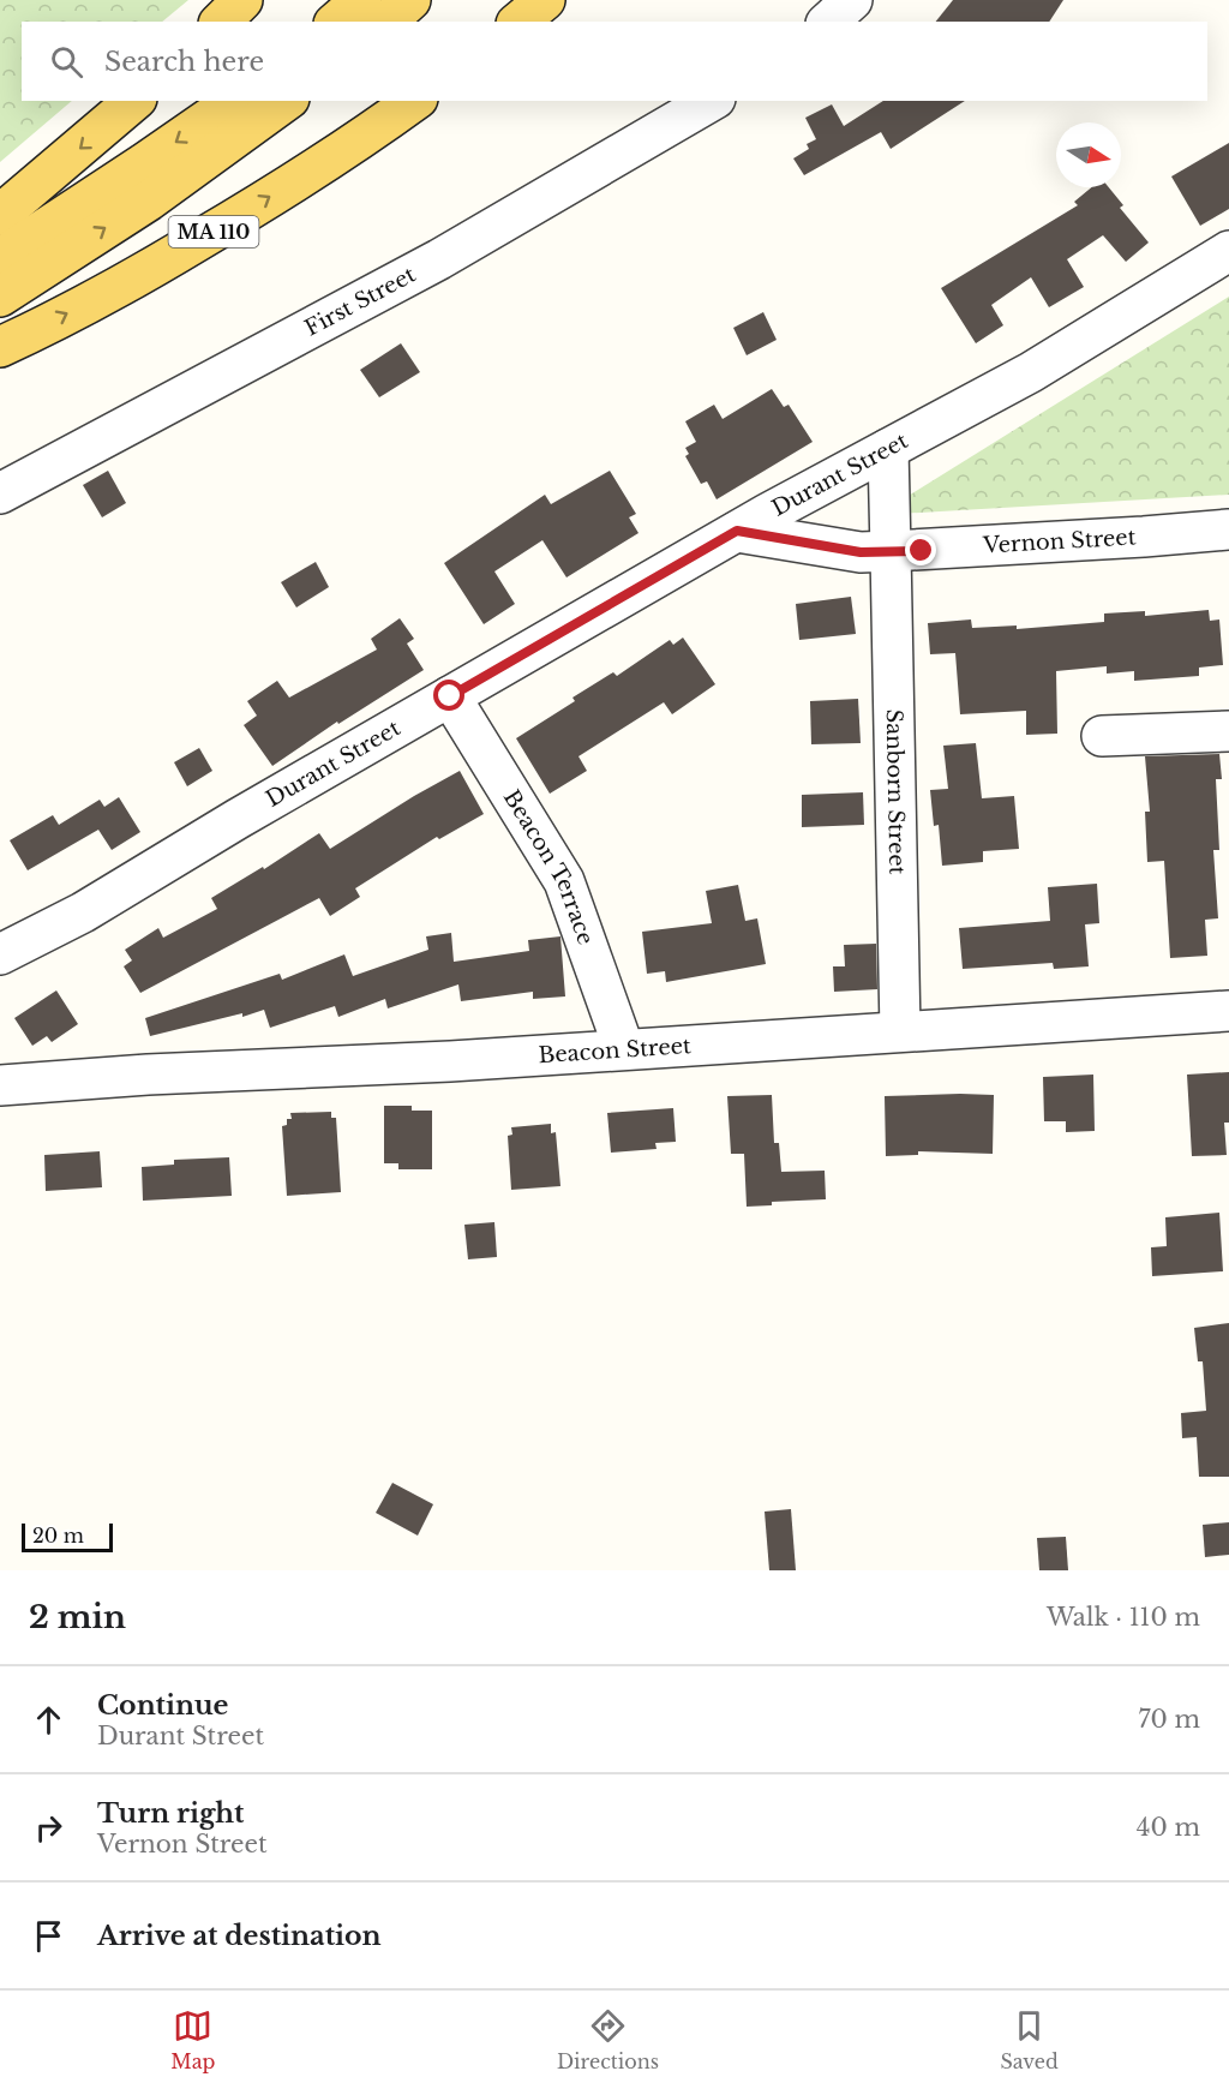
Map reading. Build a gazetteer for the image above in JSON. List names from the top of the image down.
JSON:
{
  "streets": {
    "main road": ["MA 110"],
    "street": [
      "First Street",
      "Durant Street",
      "Vernon Street",
      "Sanborn Street",
      "Beacon Terrace",
      "Beacon Street"
    ]
  },
  "crossings": [
    ["Durant Street", "Vernon Street"],
    ["Durant Street", "Beacon Terrace"],
    ["Vernon Street", "Sanborn Street"],
    ["Sanborn Street", "Beacon Street"],
    ["Beacon Terrace", "Beacon Street"]
  ],
  "scale_bar": "20 m",
  "north": "right",
  "page": {
    "search": "Search here",
    "scale": "20 m",
    "heading": ["2 min", "Walk · 110 m"],
    "list": [
      ["Continue", "Durant Street", "70 m"],
      ["Turn right", "Vernon Street", "40 m"],
      "Arrive at destination"
    ],
    "nav": ["Map", "Directions", "Saved"]
  }
}
